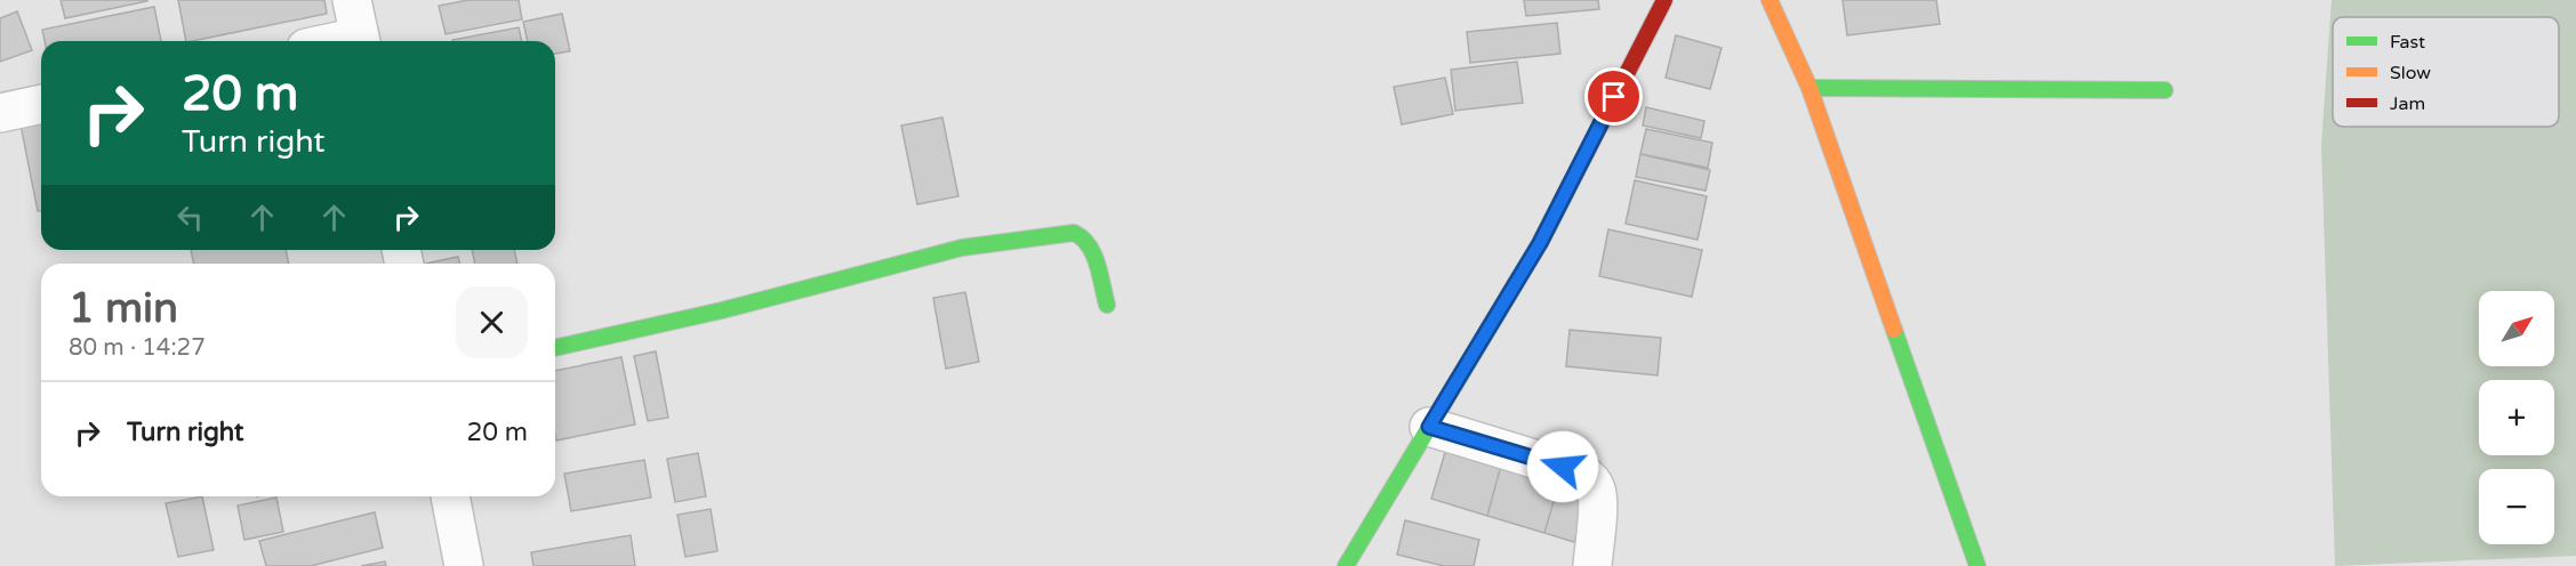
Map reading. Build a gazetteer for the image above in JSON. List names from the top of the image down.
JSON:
{
  "legend": ["Fast", "Slow", "Jam"],
  "north": "top right",
  "page": {
    "turn": ["20 m", "Turn right"],
    "heading": ["1 min", "80 m · 14:27"],
    "map_buttons": ["+", "−"],
    "list": [
      {
        "name": "Turn right",
        "value": "20 m"
      }
    ]
  }
}
